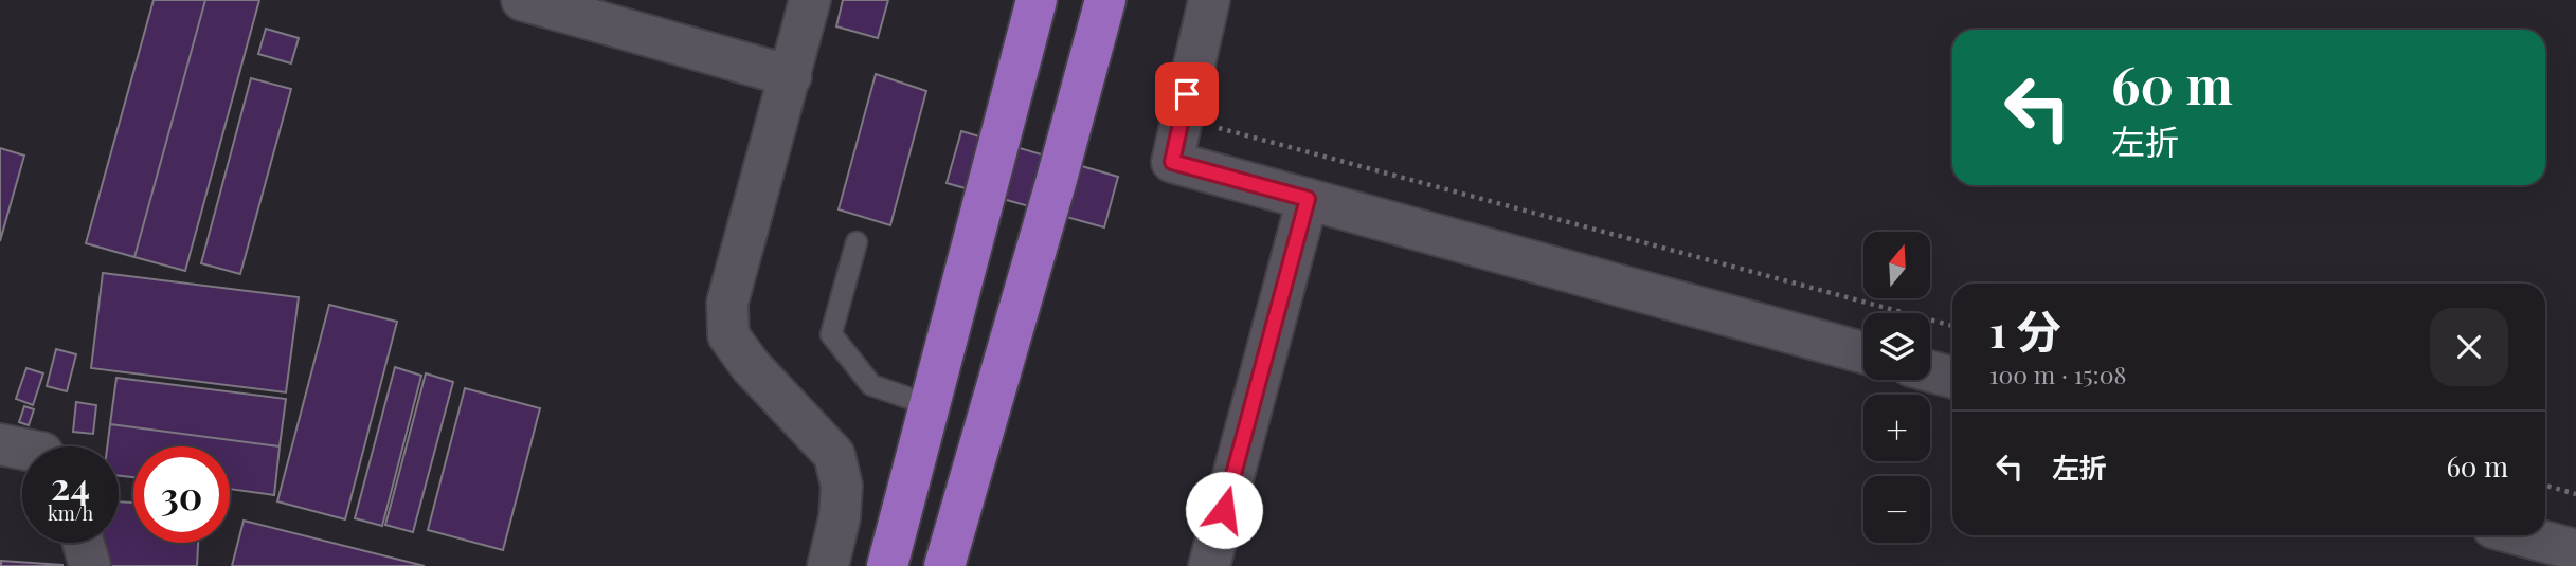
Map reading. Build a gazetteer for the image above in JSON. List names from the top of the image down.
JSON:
{
  "north": "top",
  "page": {
    "turn": ["60 m", "左折"],
    "map_buttons": ["+", "−"],
    "heading": ["1 分", "100 m · 15:08"],
    "list": [
      {
        "name": "左折",
        "value": "60 m"
      }
    ],
    "speed": "24 km/h",
    "limit": "30"
  }
}
